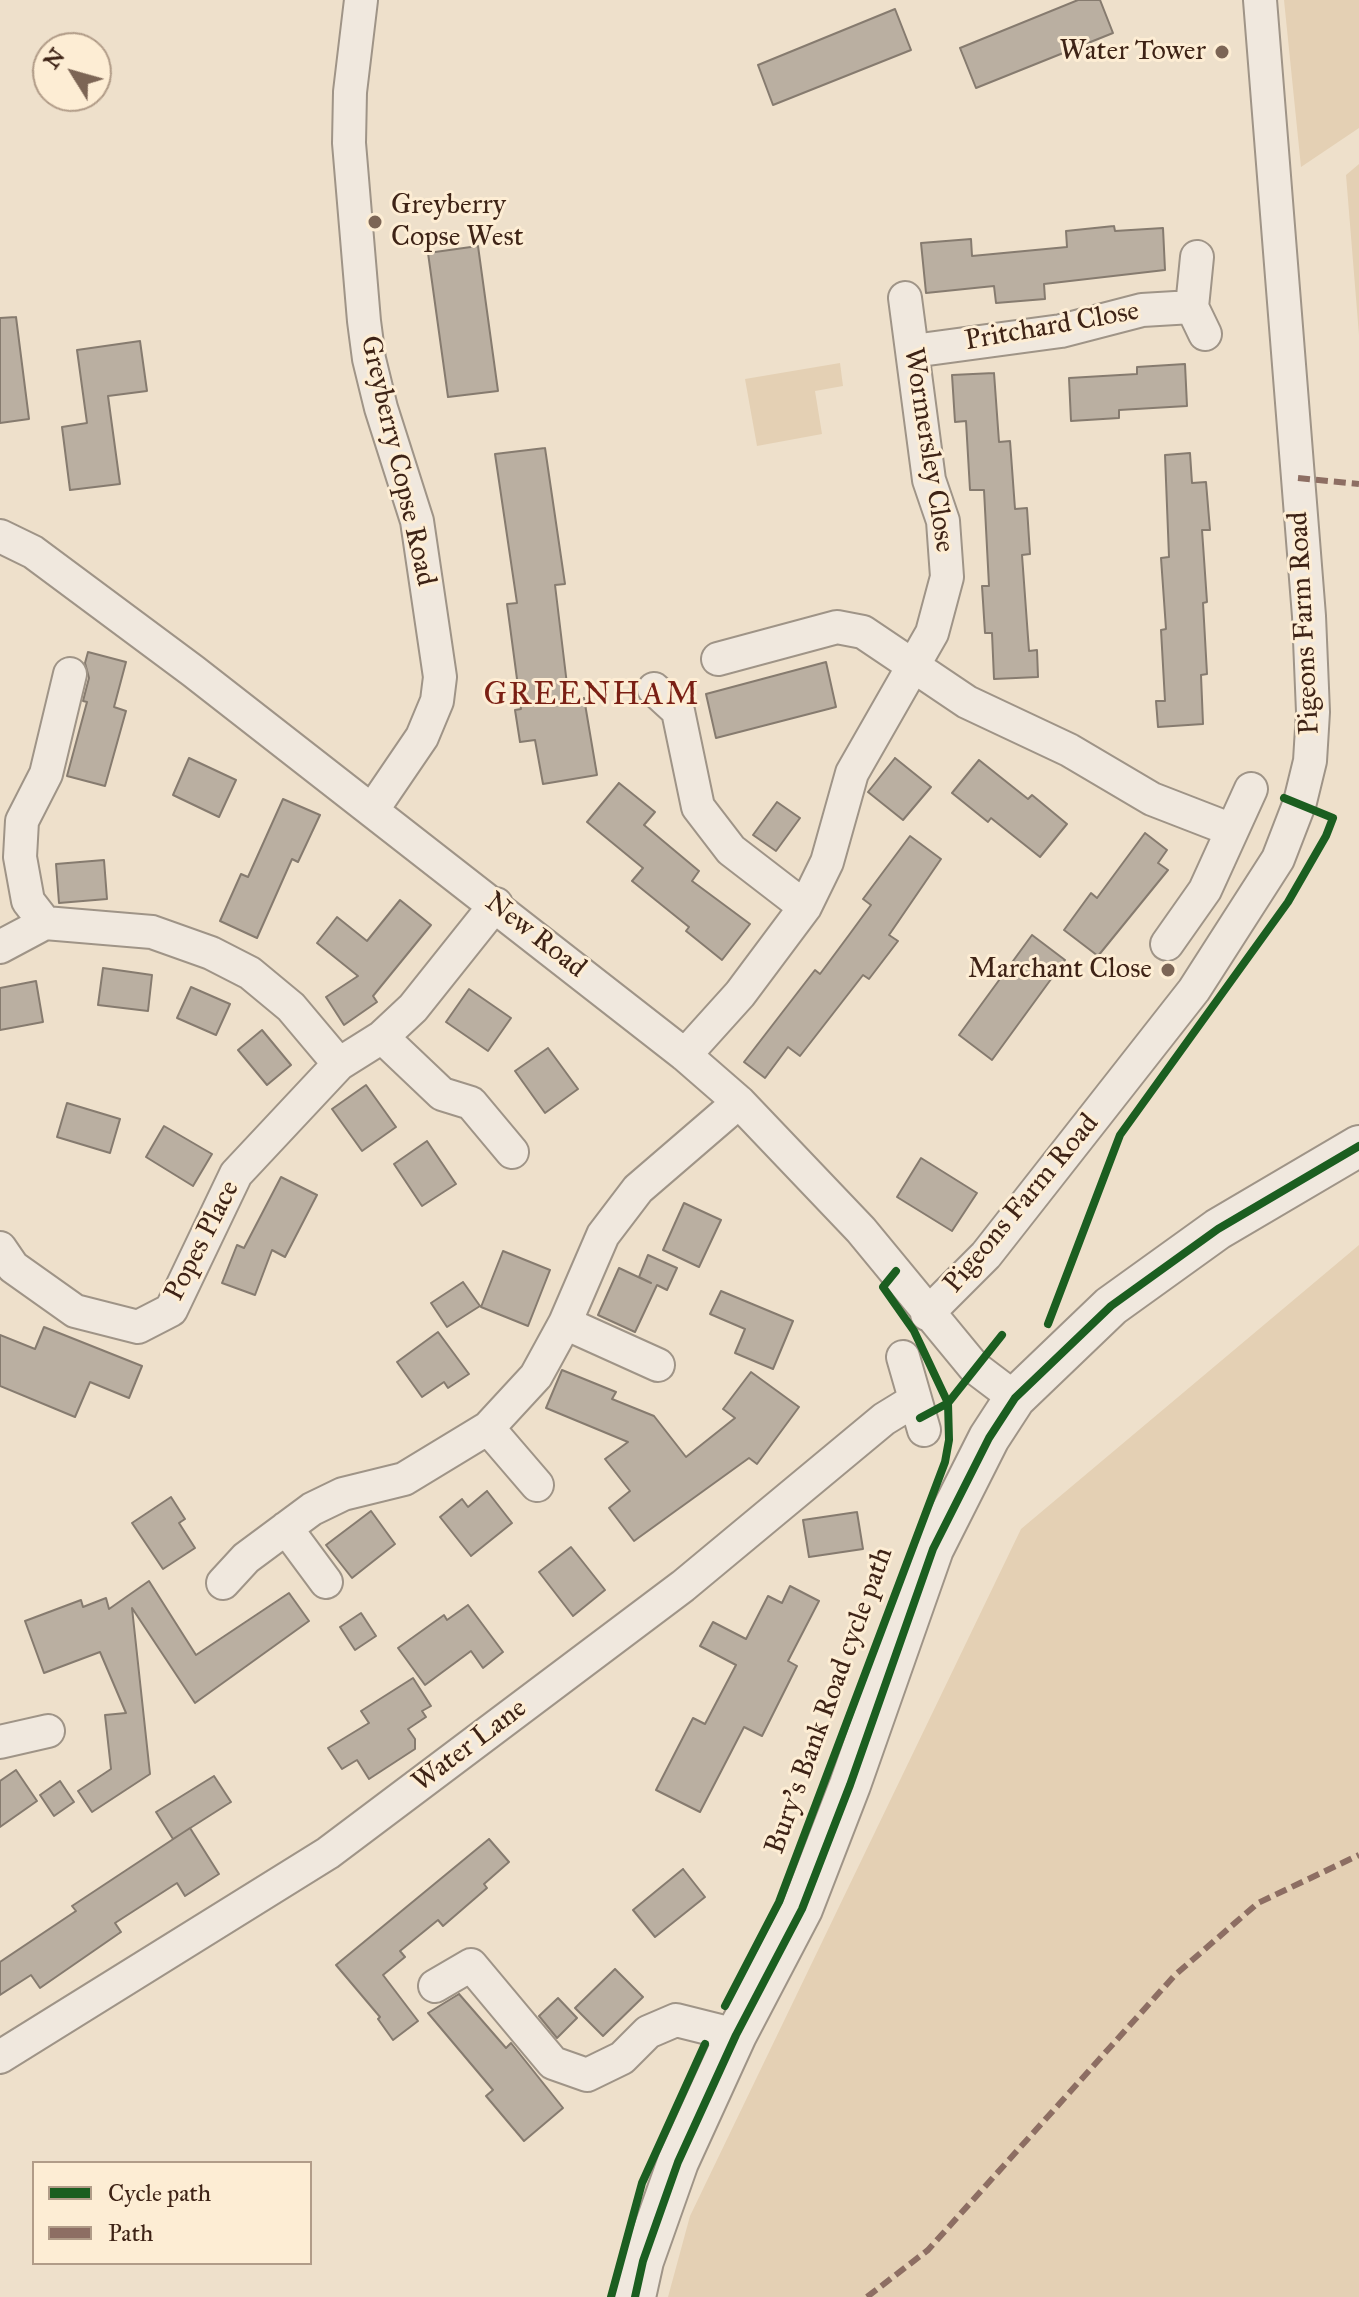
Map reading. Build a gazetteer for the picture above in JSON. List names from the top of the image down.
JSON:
{
  "streets": {
    "street": [
      "Pritchard Close",
      "Wormersley Close",
      "Greyberry Copse Road",
      "Pigeons Farm Road",
      "New Road",
      "Popes Place",
      "Water Lane"
    ],
    "cycle path": ["Bury's Bank Road cycle path"]
  },
  "crossings": [
    ["Pritchard Close", "Wormersley Close"],
    ["Wormersley Close", "New Road"],
    ["Greyberry Copse Road", "New Road"],
    ["Pigeons Farm Road", "New Road"],
    ["New Road", "Popes Place"]
  ],
  "districts": ["GREENHAM"],
  "places": ["Water Tower", "Greyberry Copse West", "Marchant Close"],
  "legend": ["Cycle path", "Path"],
  "north": "top left"
}
